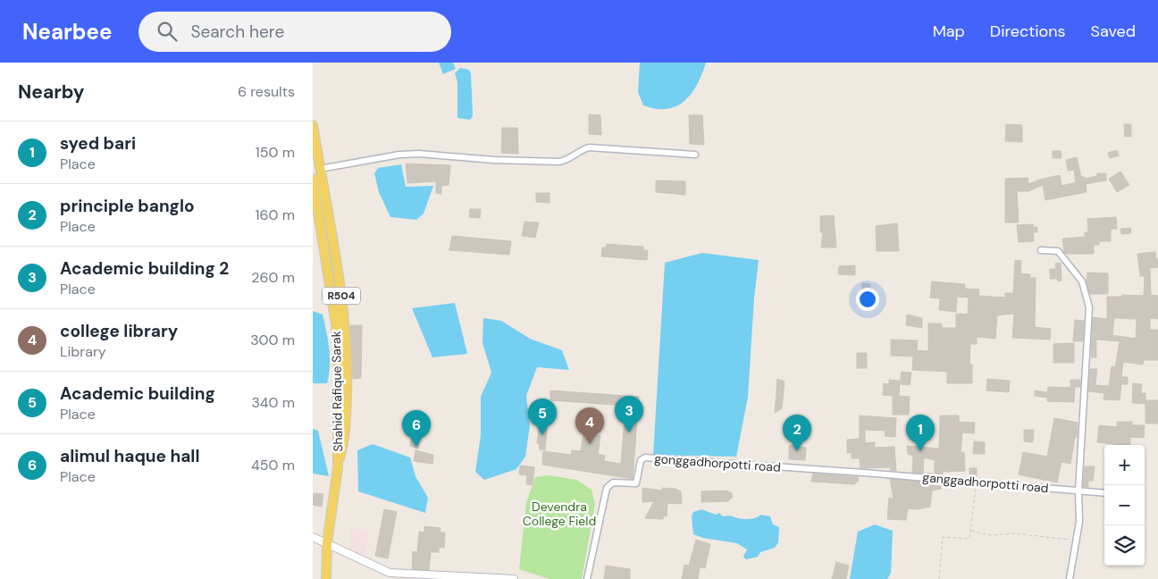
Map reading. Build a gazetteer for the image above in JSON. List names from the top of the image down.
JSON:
{
  "streets": {
    "main road": ["R504", "Shahid Rafique Sarak"],
    "street": ["gonggadhorpotti road", "ganggadhorpotti road"]
  },
  "crossings": [
    ["R504", "Shahid Rafique Sarak"],
    ["gonggadhorpotti road", "ganggadhorpotti road"]
  ],
  "parks": ["Devendra College Field"],
  "page": {
    "header": "Nearbee",
    "search": "Search here",
    "nav": ["Map", "Directions", "Saved"],
    "heading": ["Nearby", "6 results"],
    "list": [
      {
        "mark": "1",
        "name": "syed bari",
        "note": "Place",
        "value": "150 m"
      },
      {
        "mark": "2",
        "name": "principle banglo",
        "note": "Place",
        "value": "160 m"
      },
      {
        "mark": "3",
        "name": "Academic building 2",
        "note": "Place",
        "value": "260 m"
      },
      {
        "mark": "4",
        "name": "college library",
        "note": "Library",
        "value": "300 m"
      },
      {
        "mark": "5",
        "name": "Academic building",
        "note": "Place",
        "value": "340 m"
      },
      {
        "mark": "6",
        "name": "alimul haque hall",
        "note": "Place",
        "value": "450 m"
      }
    ],
    "pins": [
      "3",
      "5",
      "4",
      "6",
      "1",
      "2"
    ],
    "map_buttons": ["+", "−"]
  }
}
